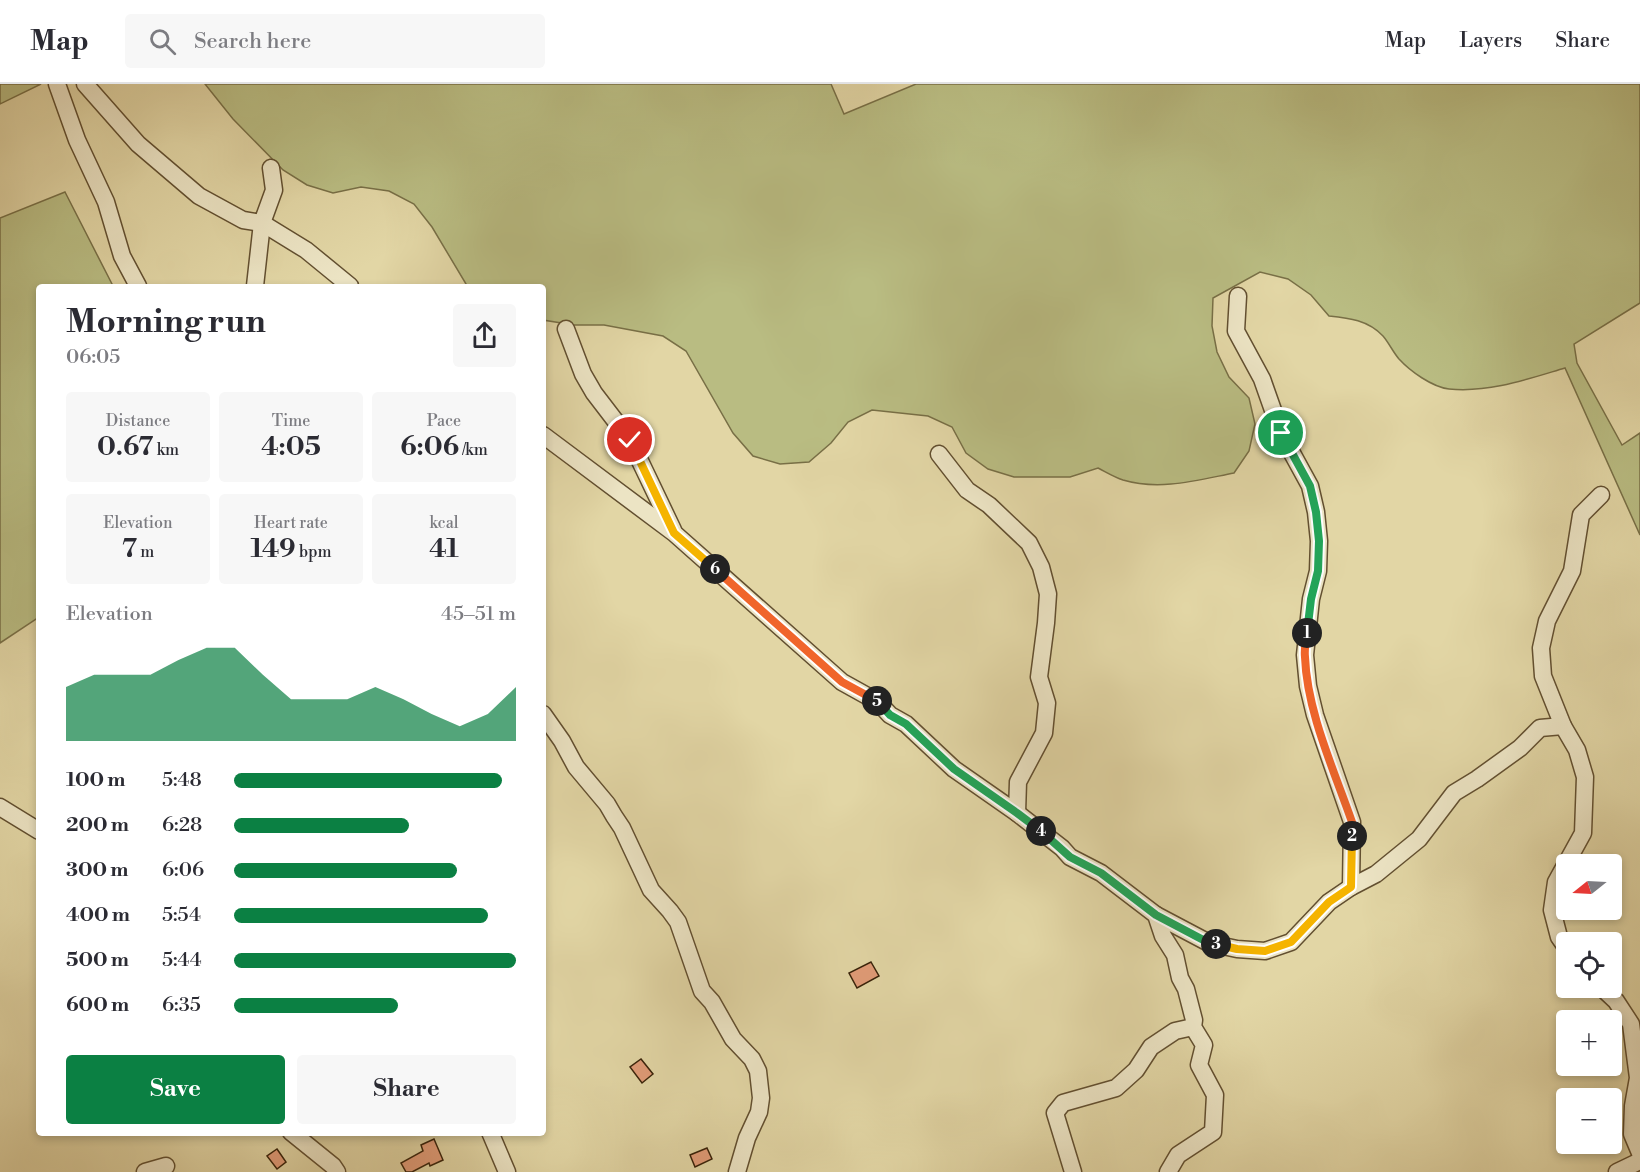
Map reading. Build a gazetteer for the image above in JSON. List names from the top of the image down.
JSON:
{
  "north": "left",
  "page": {
    "header": "Map",
    "search": "Search here",
    "nav": ["Map", "Layers", "Share"],
    "heading": ["Morning run", "06:05"],
    "stats": [
      ["Distance", "0.67 km"],
      ["Time", "4:05"],
      ["Pace", "6:06 /km"],
      ["Elevation", "7 m"],
      ["Heart rate", "149 bpm"],
      ["kcal", "41"]
    ],
    "pins": [
      "6",
      "1",
      "5",
      "4",
      "2",
      "3"
    ],
    "chart": ["Elevation", "45–51 m"],
    "list": [
      {
        "name": "100 m",
        "note": "5:48"
      },
      {
        "name": "200 m",
        "note": "6:28"
      },
      {
        "name": "300 m",
        "note": "6:06"
      },
      {
        "name": "400 m",
        "note": "5:54"
      },
      {
        "name": "500 m",
        "note": "5:44"
      },
      {
        "name": "600 m",
        "note": "6:35"
      }
    ],
    "map_buttons": ["+", "−"],
    "buttons": ["Save", "Share"]
  }
}
